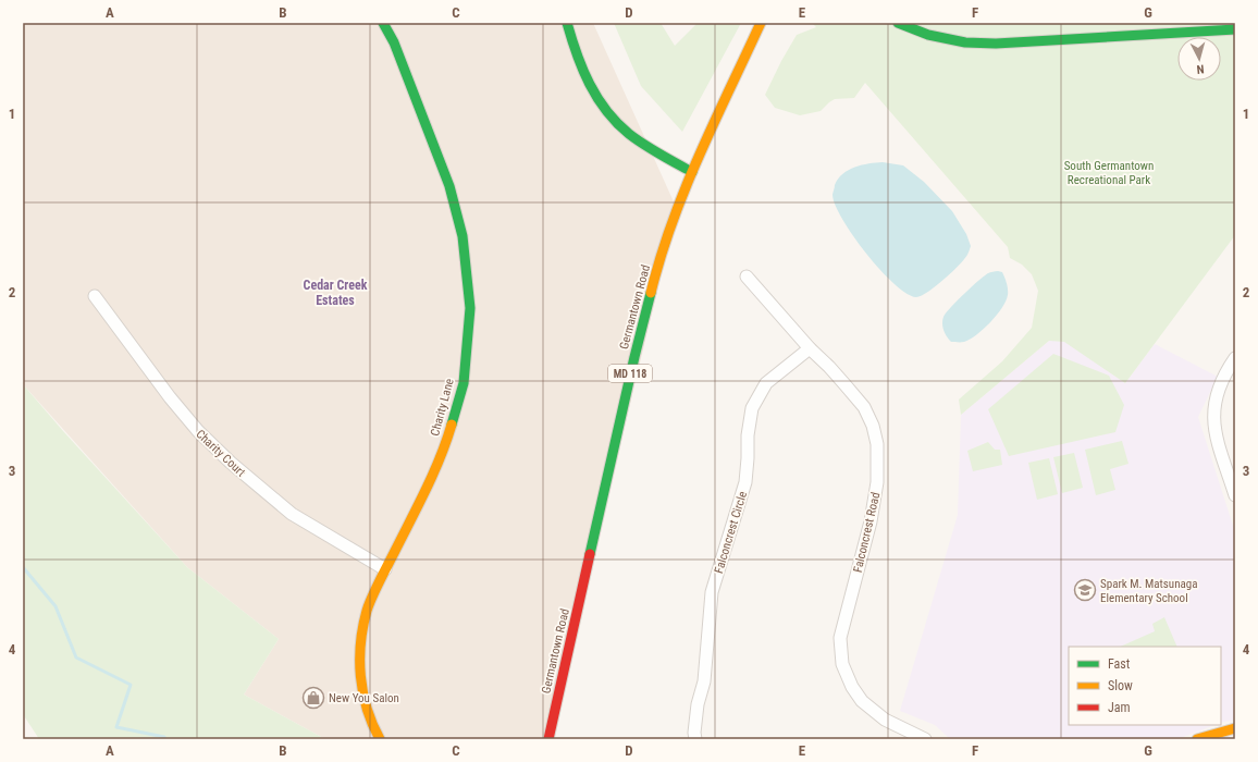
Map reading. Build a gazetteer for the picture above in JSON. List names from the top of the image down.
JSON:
{
  "streets": {
    "street": [
      "Germantown Road",
      "MD 118",
      "Charity Lane",
      "Charity Court",
      "Falconcrest Circle",
      "Falconcrest Road"
    ]
  },
  "crossings": [
    ["Charity Lane", "Charity Court"],
    ["Falconcrest Circle", "Falconcrest Road"]
  ],
  "districts": ["Cedar Creek Estates"],
  "parks": ["South Germantown Recreational Park"],
  "places": {
    "school or university": ["Spark M. Matsunaga Elementary School"],
    "shop": ["New You Salon"]
  },
  "legend": ["Fast", "Slow", "Jam"],
  "north": "bottom",
  "grid": {
    "columns": [
      "A",
      "B",
      "C",
      "D",
      "E",
      "F",
      "G"
    ],
    "rows": [
      "1",
      "2",
      "3",
      "4"
    ]
  }
}
